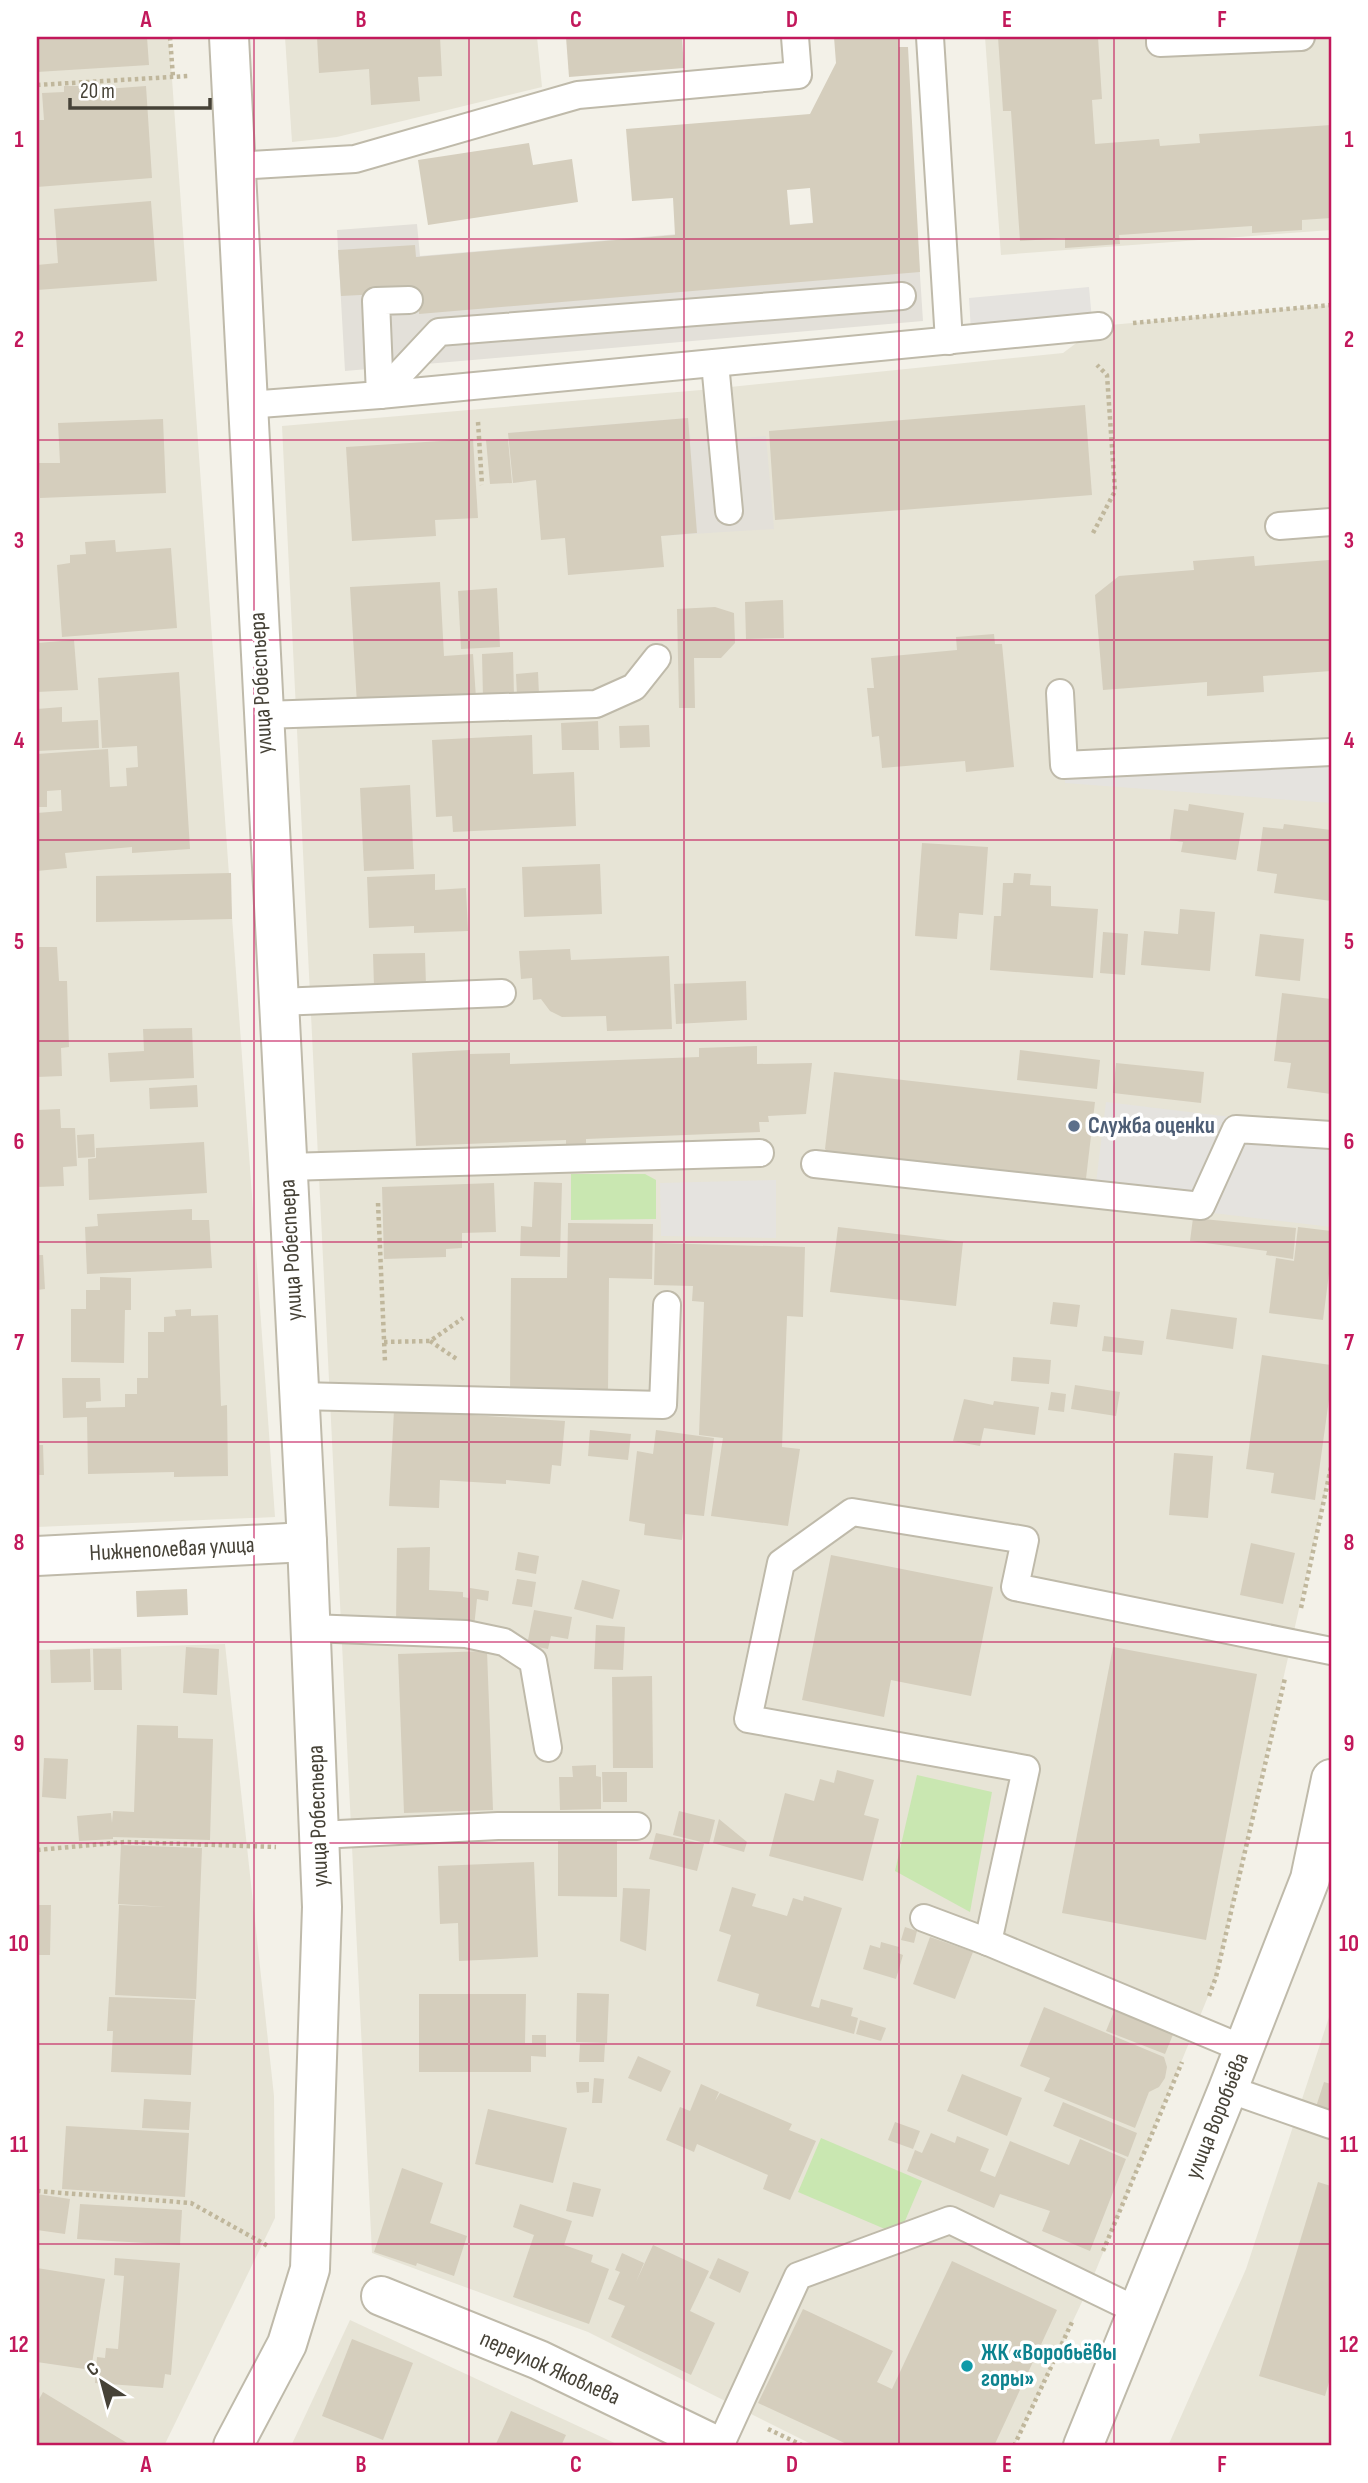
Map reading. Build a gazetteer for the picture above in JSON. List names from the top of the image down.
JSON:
{
  "streets": {
    "street": [
      "улица Робеспьера",
      "Нижнеполевая улица",
      "улица Воробьёва",
      "переулок Яковлева"
    ]
  },
  "crossings": [
    ["улица Робеспьера", "Нижнеполевая улица"]
  ],
  "places": ["Служба оценки", "ЖК «Воробьёвы горы»"],
  "scale_bar": "20 m",
  "north": "top left",
  "grid": {
    "columns": [
      "A",
      "B",
      "C",
      "D",
      "E",
      "F"
    ],
    "rows": [
      "1",
      "2",
      "3",
      "4",
      "5",
      "6",
      "7",
      "8",
      "9",
      "10",
      "11",
      "12"
    ]
  }
}
